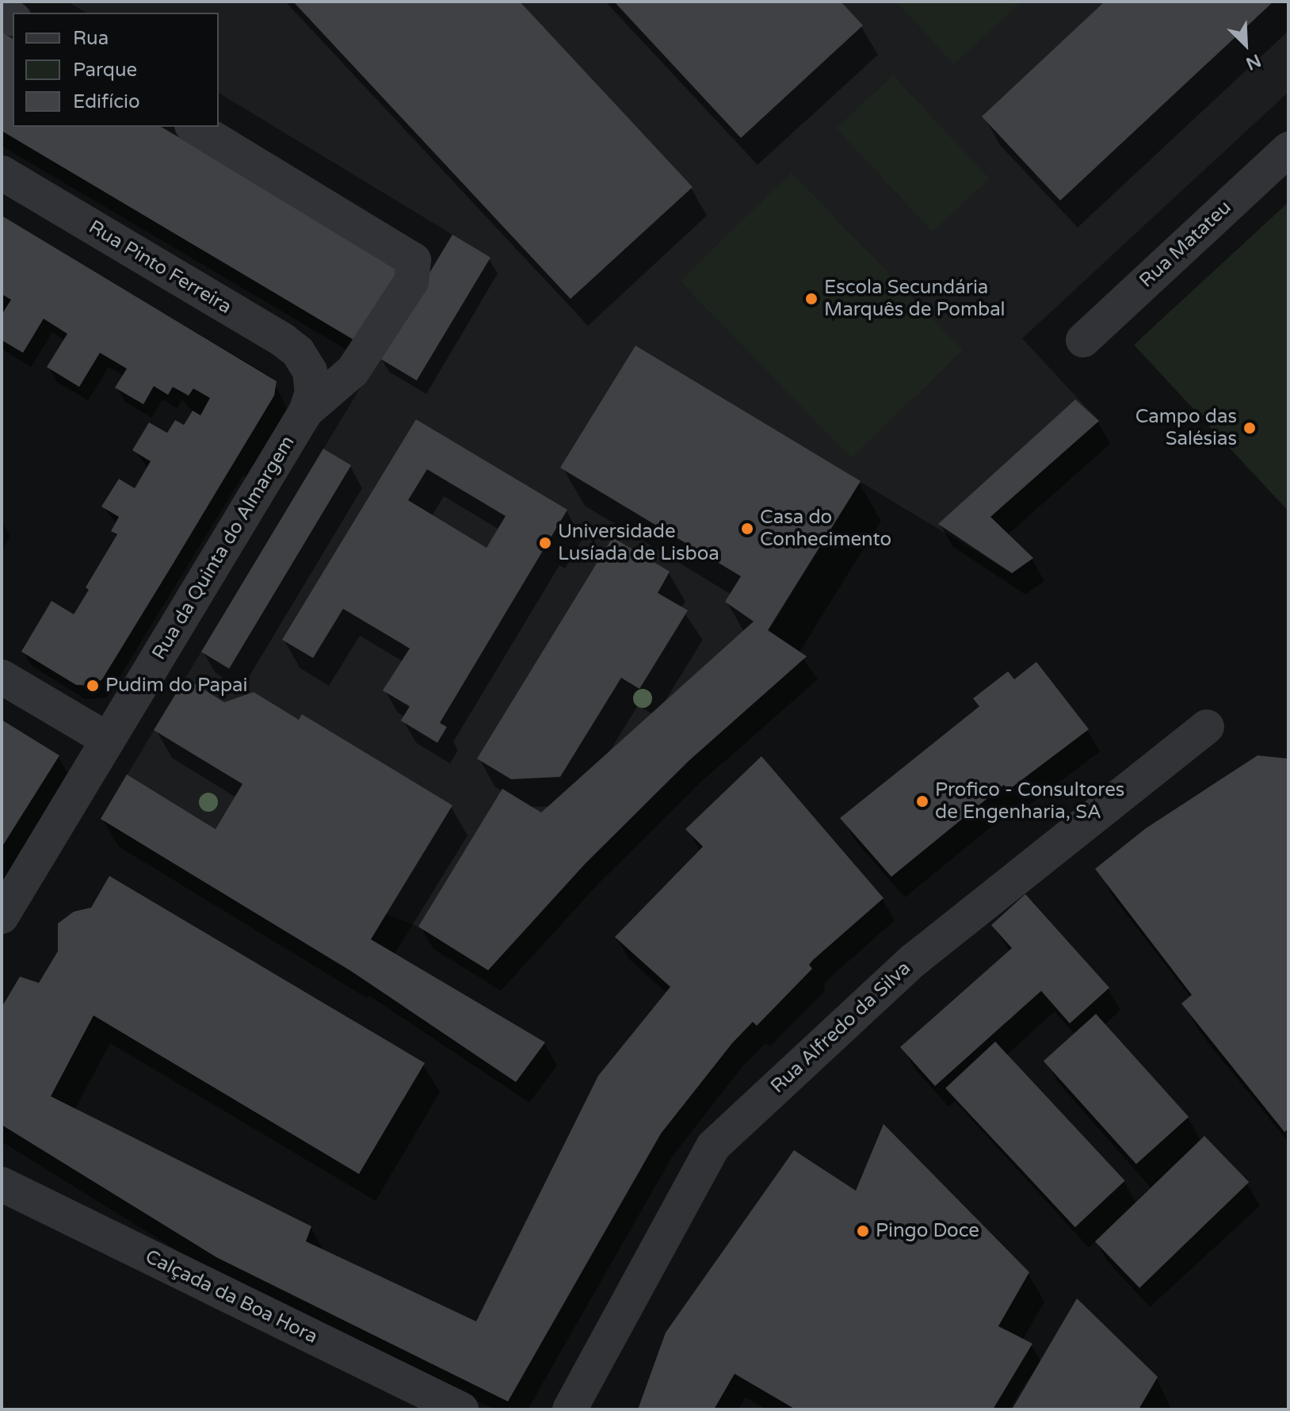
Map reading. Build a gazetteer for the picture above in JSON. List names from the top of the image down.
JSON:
{
  "streets": {
    "street": [
      "Rua Matateu",
      "Rua Pinto Ferreira",
      "Rua da Quinta do Almargem",
      "Rua Alfredo da Silva",
      "Calçada da Boa Hora"
    ]
  },
  "crossings": [
    ["Rua Pinto Ferreira", "Rua da Quinta do Almargem"]
  ],
  "places": [
    "Escola Secundária Marquês de Pombal",
    "Campo das Salésias",
    "Casa do Conhecimento",
    "Universidade Lusíada de Lisboa",
    "Pudim do Papai",
    "Profico - Consultores de Engenharia, SA",
    "Pingo Doce"
  ],
  "legend": ["Rua", "Parque", "Edifício"],
  "north": "bottom right"
}
